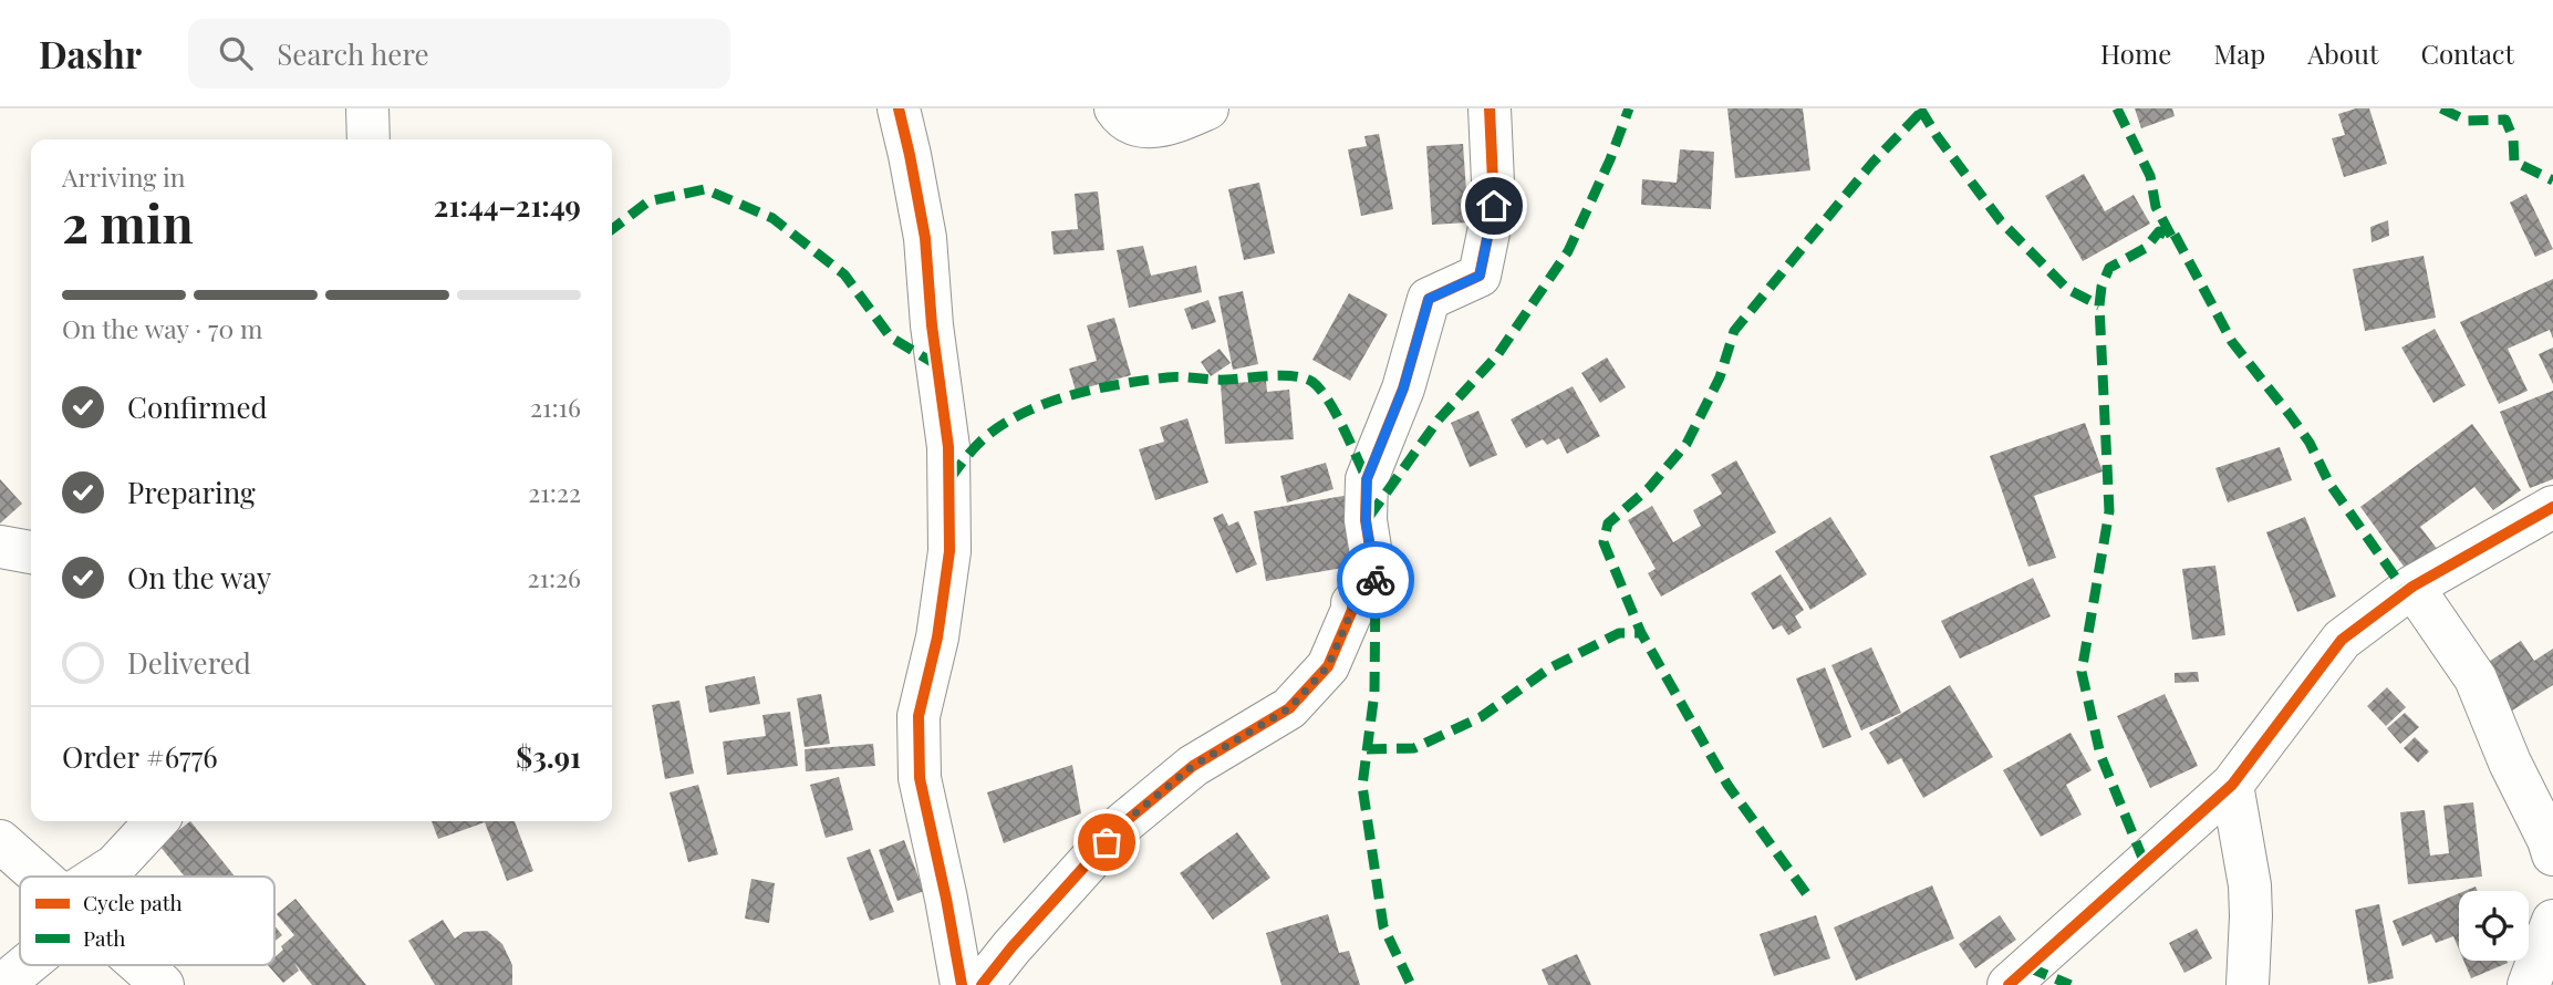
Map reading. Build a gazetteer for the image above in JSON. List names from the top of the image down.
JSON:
{
  "legend": ["Cycle path", "Path"],
  "page": {
    "header": "Dashr",
    "search": "Search here",
    "nav": [
      "Home",
      "Map",
      "About",
      "Contact"
    ],
    "heading": ["2 min", "Arriving in", "21:44–21:49"],
    "panel": ["Order #6776", "$3.91"],
    "bar": "On the way · 70 m",
    "list": [
      ["Confirmed", "21:16"],
      ["Preparing", "21:22"],
      ["On the way", "21:26"],
      "Delivered"
    ]
  }
}
